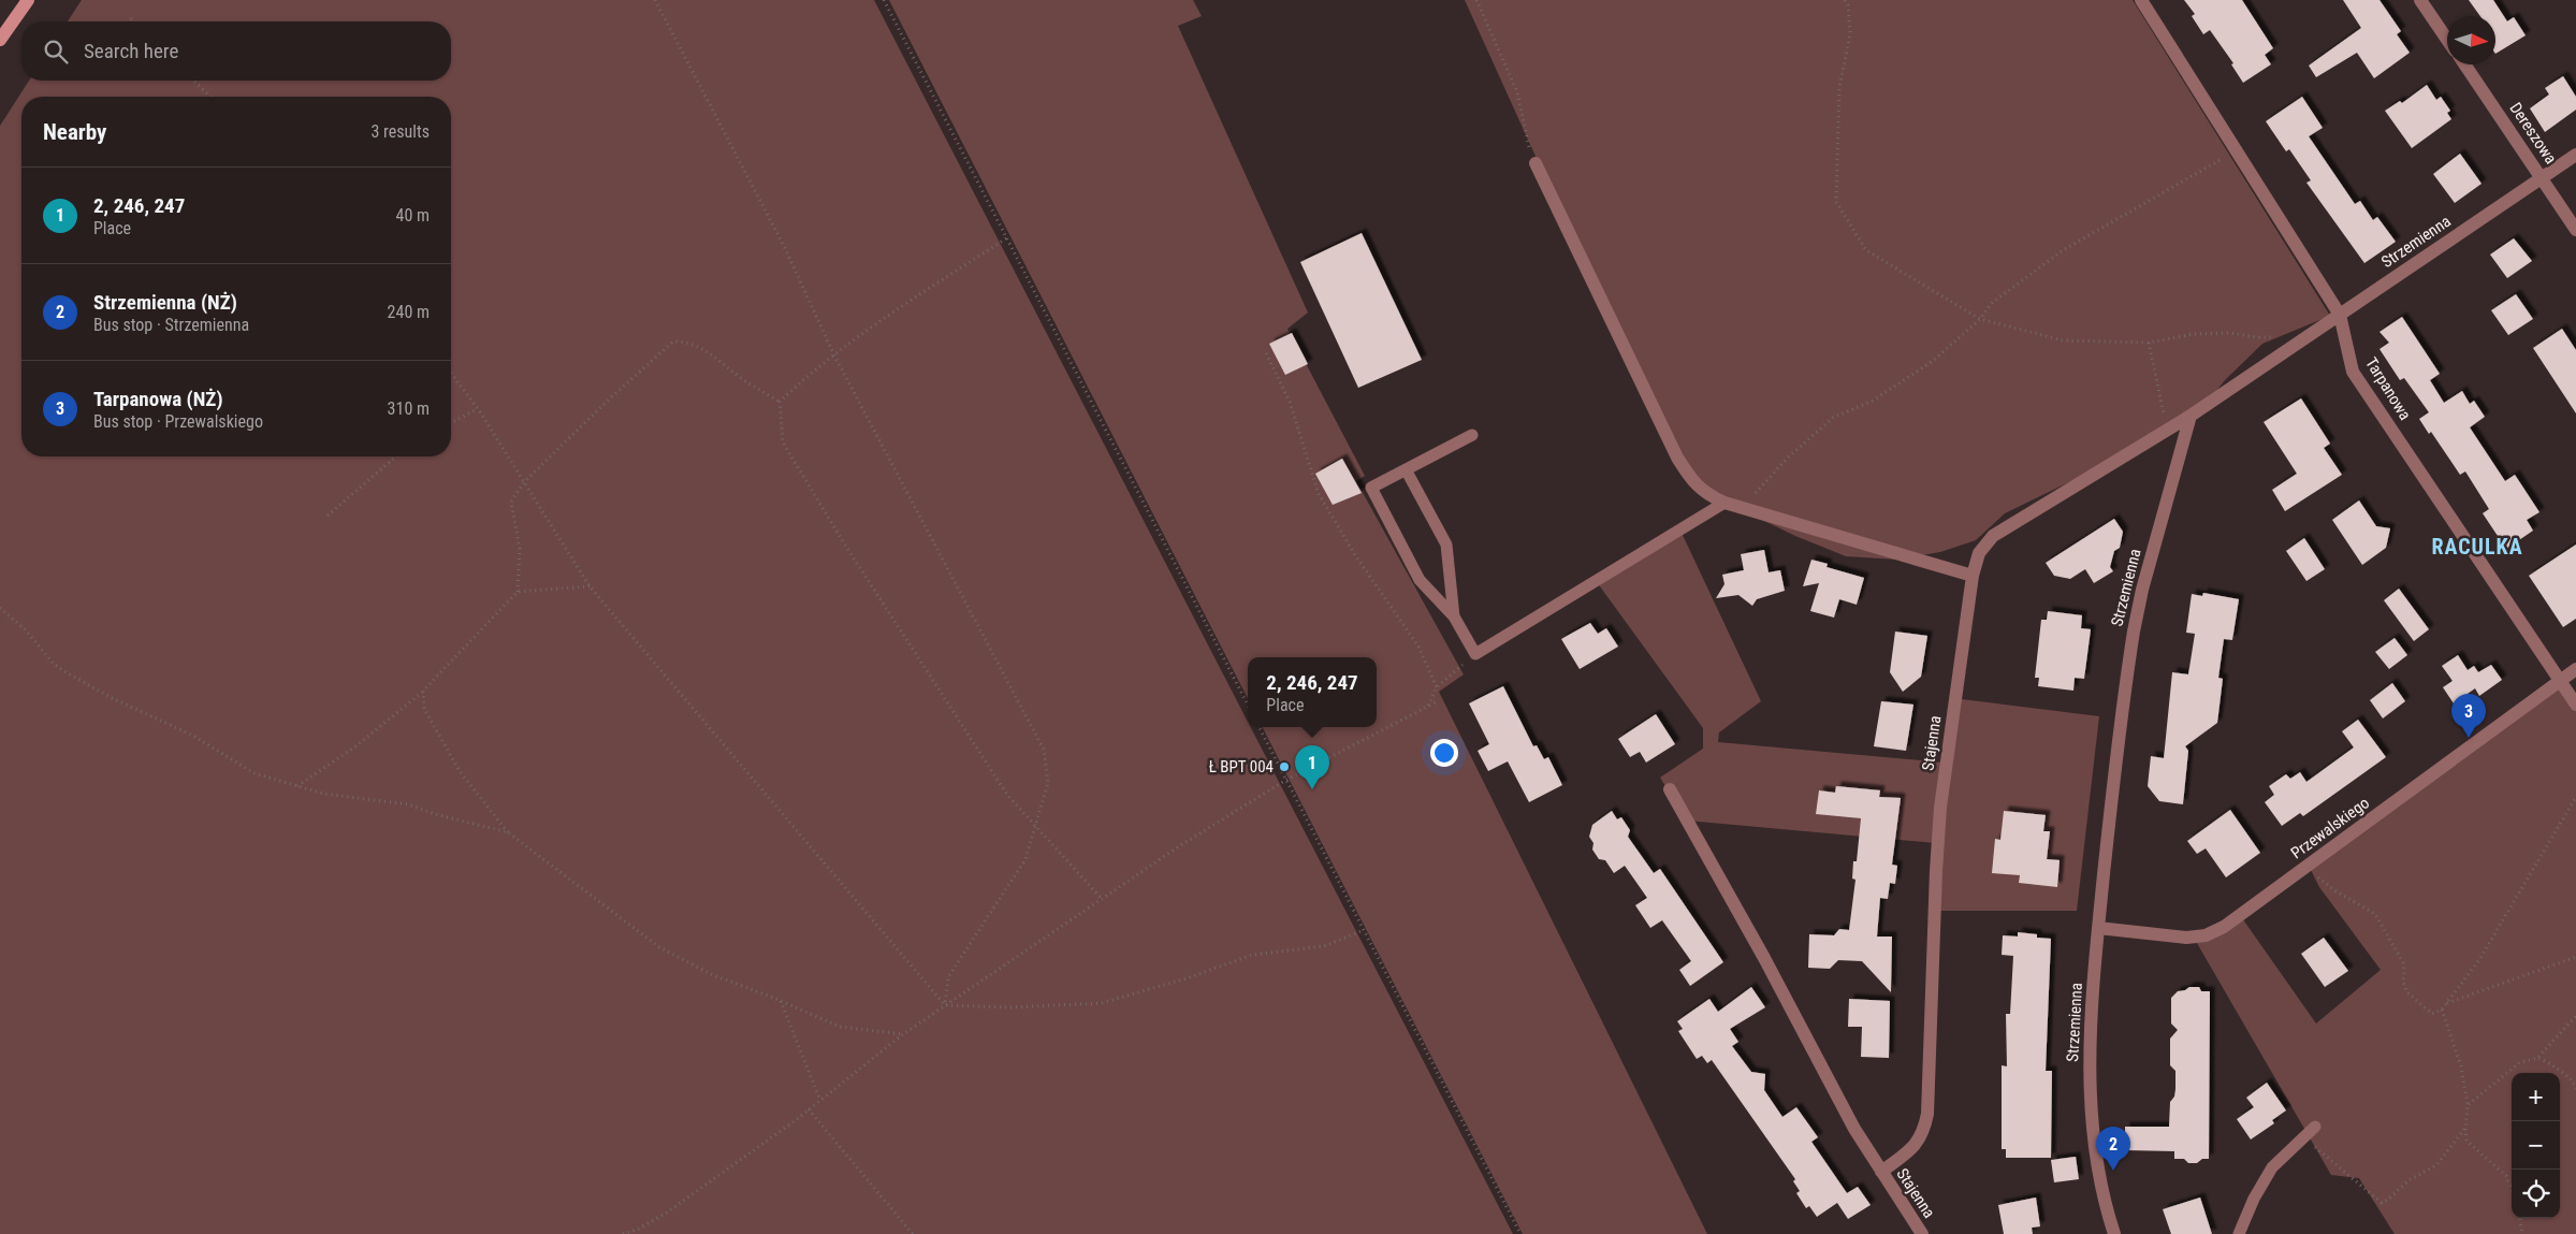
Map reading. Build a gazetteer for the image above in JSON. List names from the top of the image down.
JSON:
{
  "streets": {
    "street": [
      "Dereszowa",
      "Strzemienna",
      "Tarpanowa",
      "Stajenna",
      "Przewalskiego"
    ]
  },
  "crossings": [
    ["Dereszowa", "Strzemienna"],
    ["Strzemienna", "Tarpanowa"],
    ["Strzemienna", "Stajenna"],
    ["Strzemienna", "Przewalskiego"],
    ["Tarpanowa", "Przewalskiego"]
  ],
  "districts": ["RACULKA"],
  "places": ["Ł BPT 004"],
  "north": "right",
  "page": {
    "search": "Search here",
    "heading": ["Nearby", "3 results"],
    "list": [
      {
        "mark": "1",
        "name": "2, 246, 247",
        "note": "Place",
        "value": "40 m"
      },
      {
        "mark": "2",
        "name": "Strzemienna (NŻ)",
        "note": "Bus stop · Strzemienna",
        "value": "240 m"
      },
      {
        "mark": "3",
        "name": "Tarpanowa (NŻ)",
        "note": "Bus stop · Przewalskiego",
        "value": "310 m"
      }
    ],
    "popup": ["2, 246, 247", "Place"],
    "pins": ["3", "1", "2"],
    "map_buttons": ["+", "−"]
  }
}
